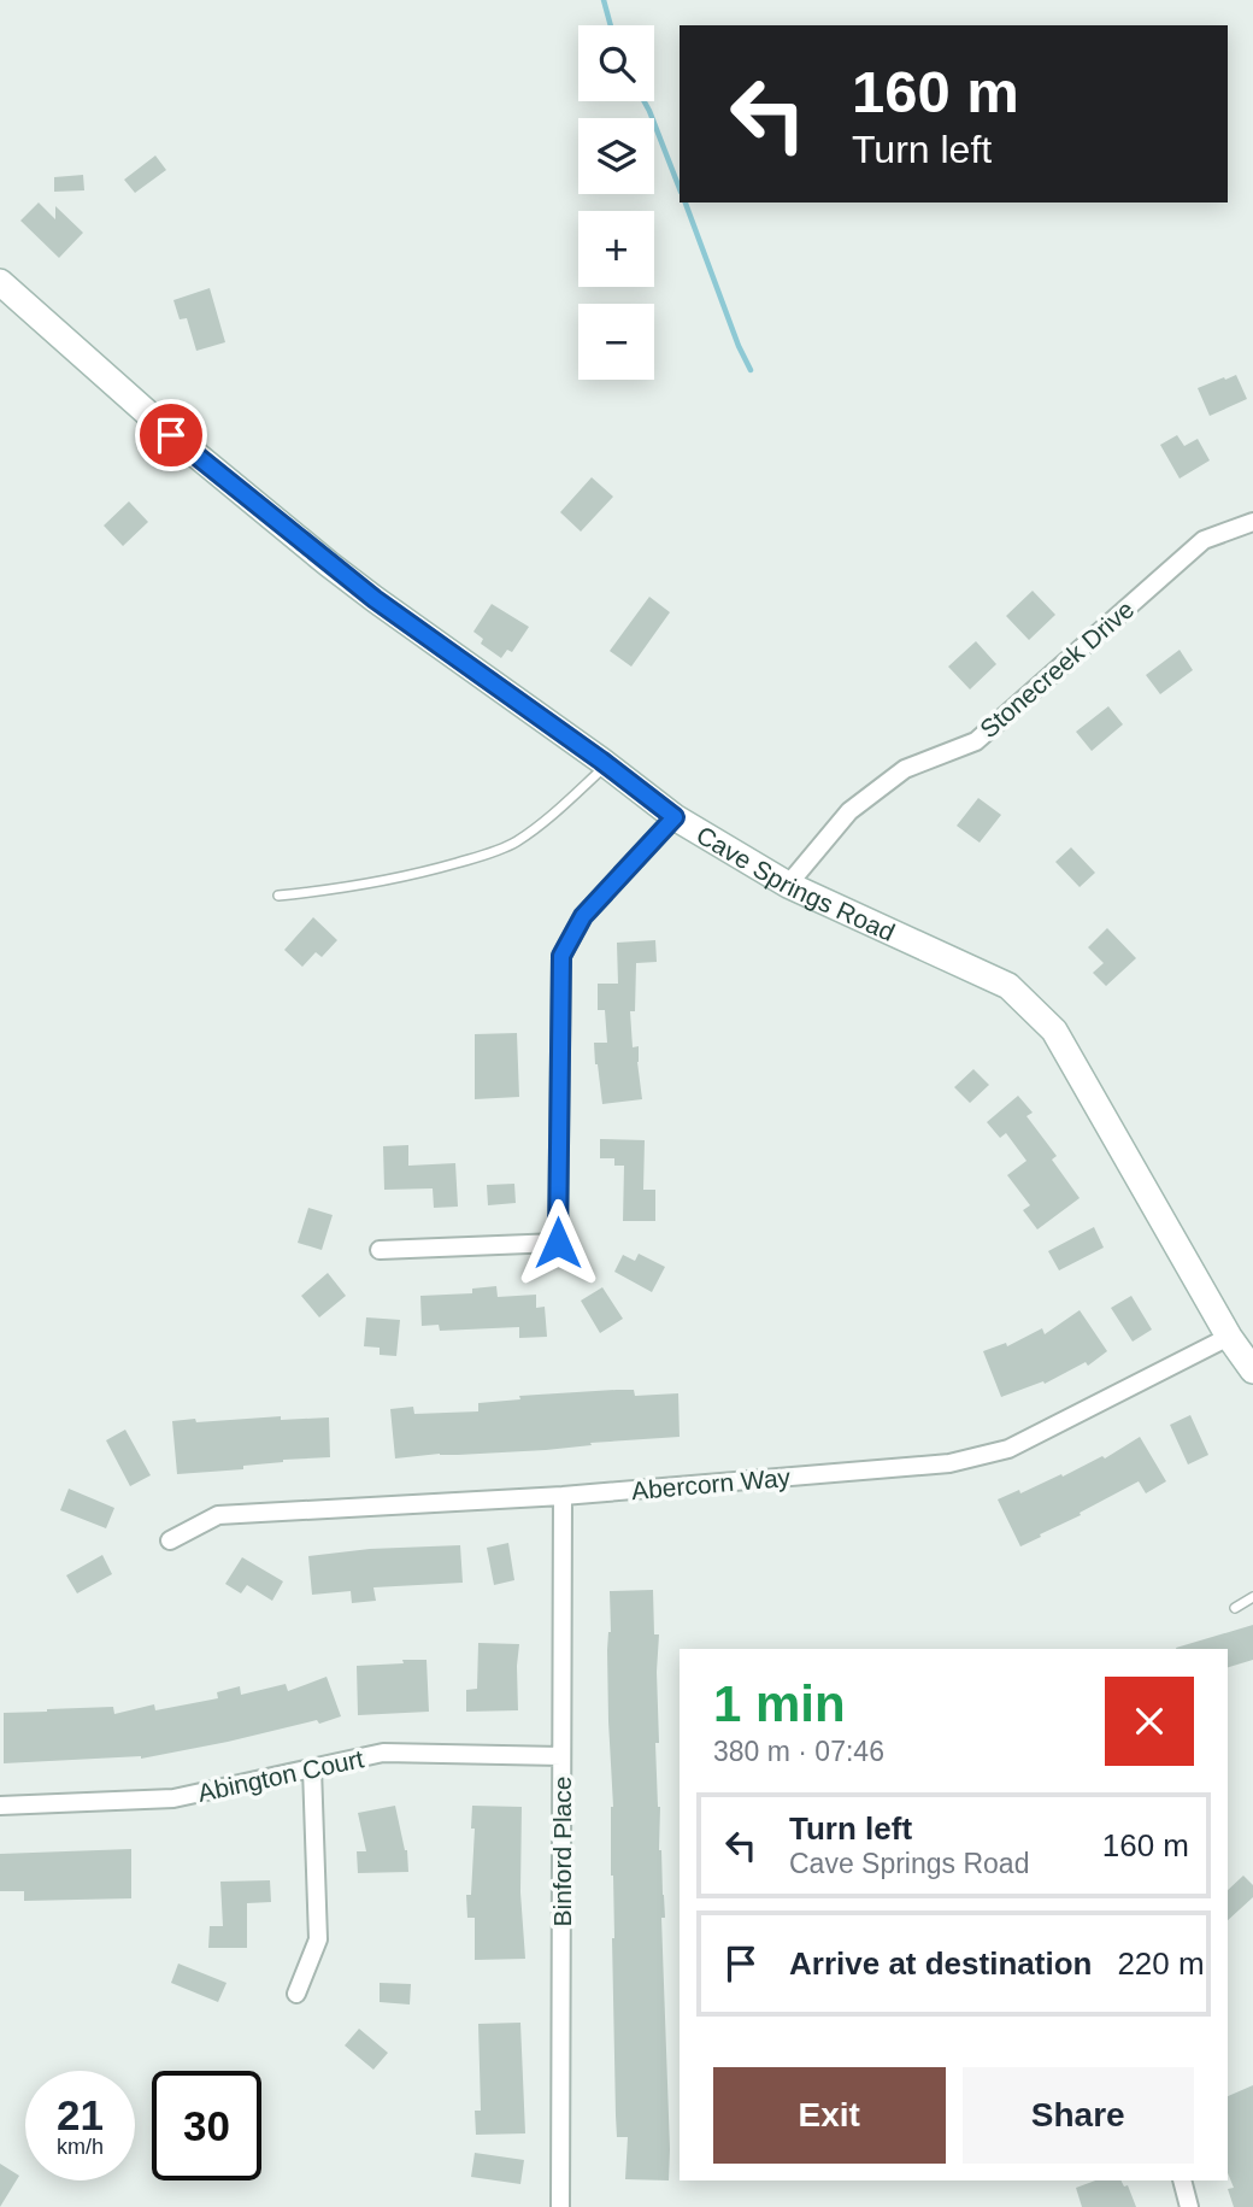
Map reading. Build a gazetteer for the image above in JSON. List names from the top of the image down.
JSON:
{
  "streets": {
    "street": [
      "Stonecreek Drive",
      "Cave Springs Road",
      "Abercorn Way",
      "Abington Court",
      "Binford Place"
    ]
  },
  "crossings": [
    ["Stonecreek Drive", "Cave Springs Road"],
    ["Cave Springs Road", "Abercorn Way"],
    ["Abercorn Way", "Binford Place"],
    ["Abington Court", "Binford Place"]
  ],
  "page": {
    "map_buttons": ["+", "−"],
    "turn": ["160 m", "Turn left"],
    "heading": ["1 min", "380 m · 07:46"],
    "list": [
      {
        "name": "Turn left",
        "note": "Cave Springs Road",
        "value": "160 m"
      },
      {
        "name": "Arrive at destination",
        "value": "220 m"
      }
    ],
    "buttons": ["Exit", "Share"],
    "speed": "21 km/h",
    "limit": "30"
  }
}
